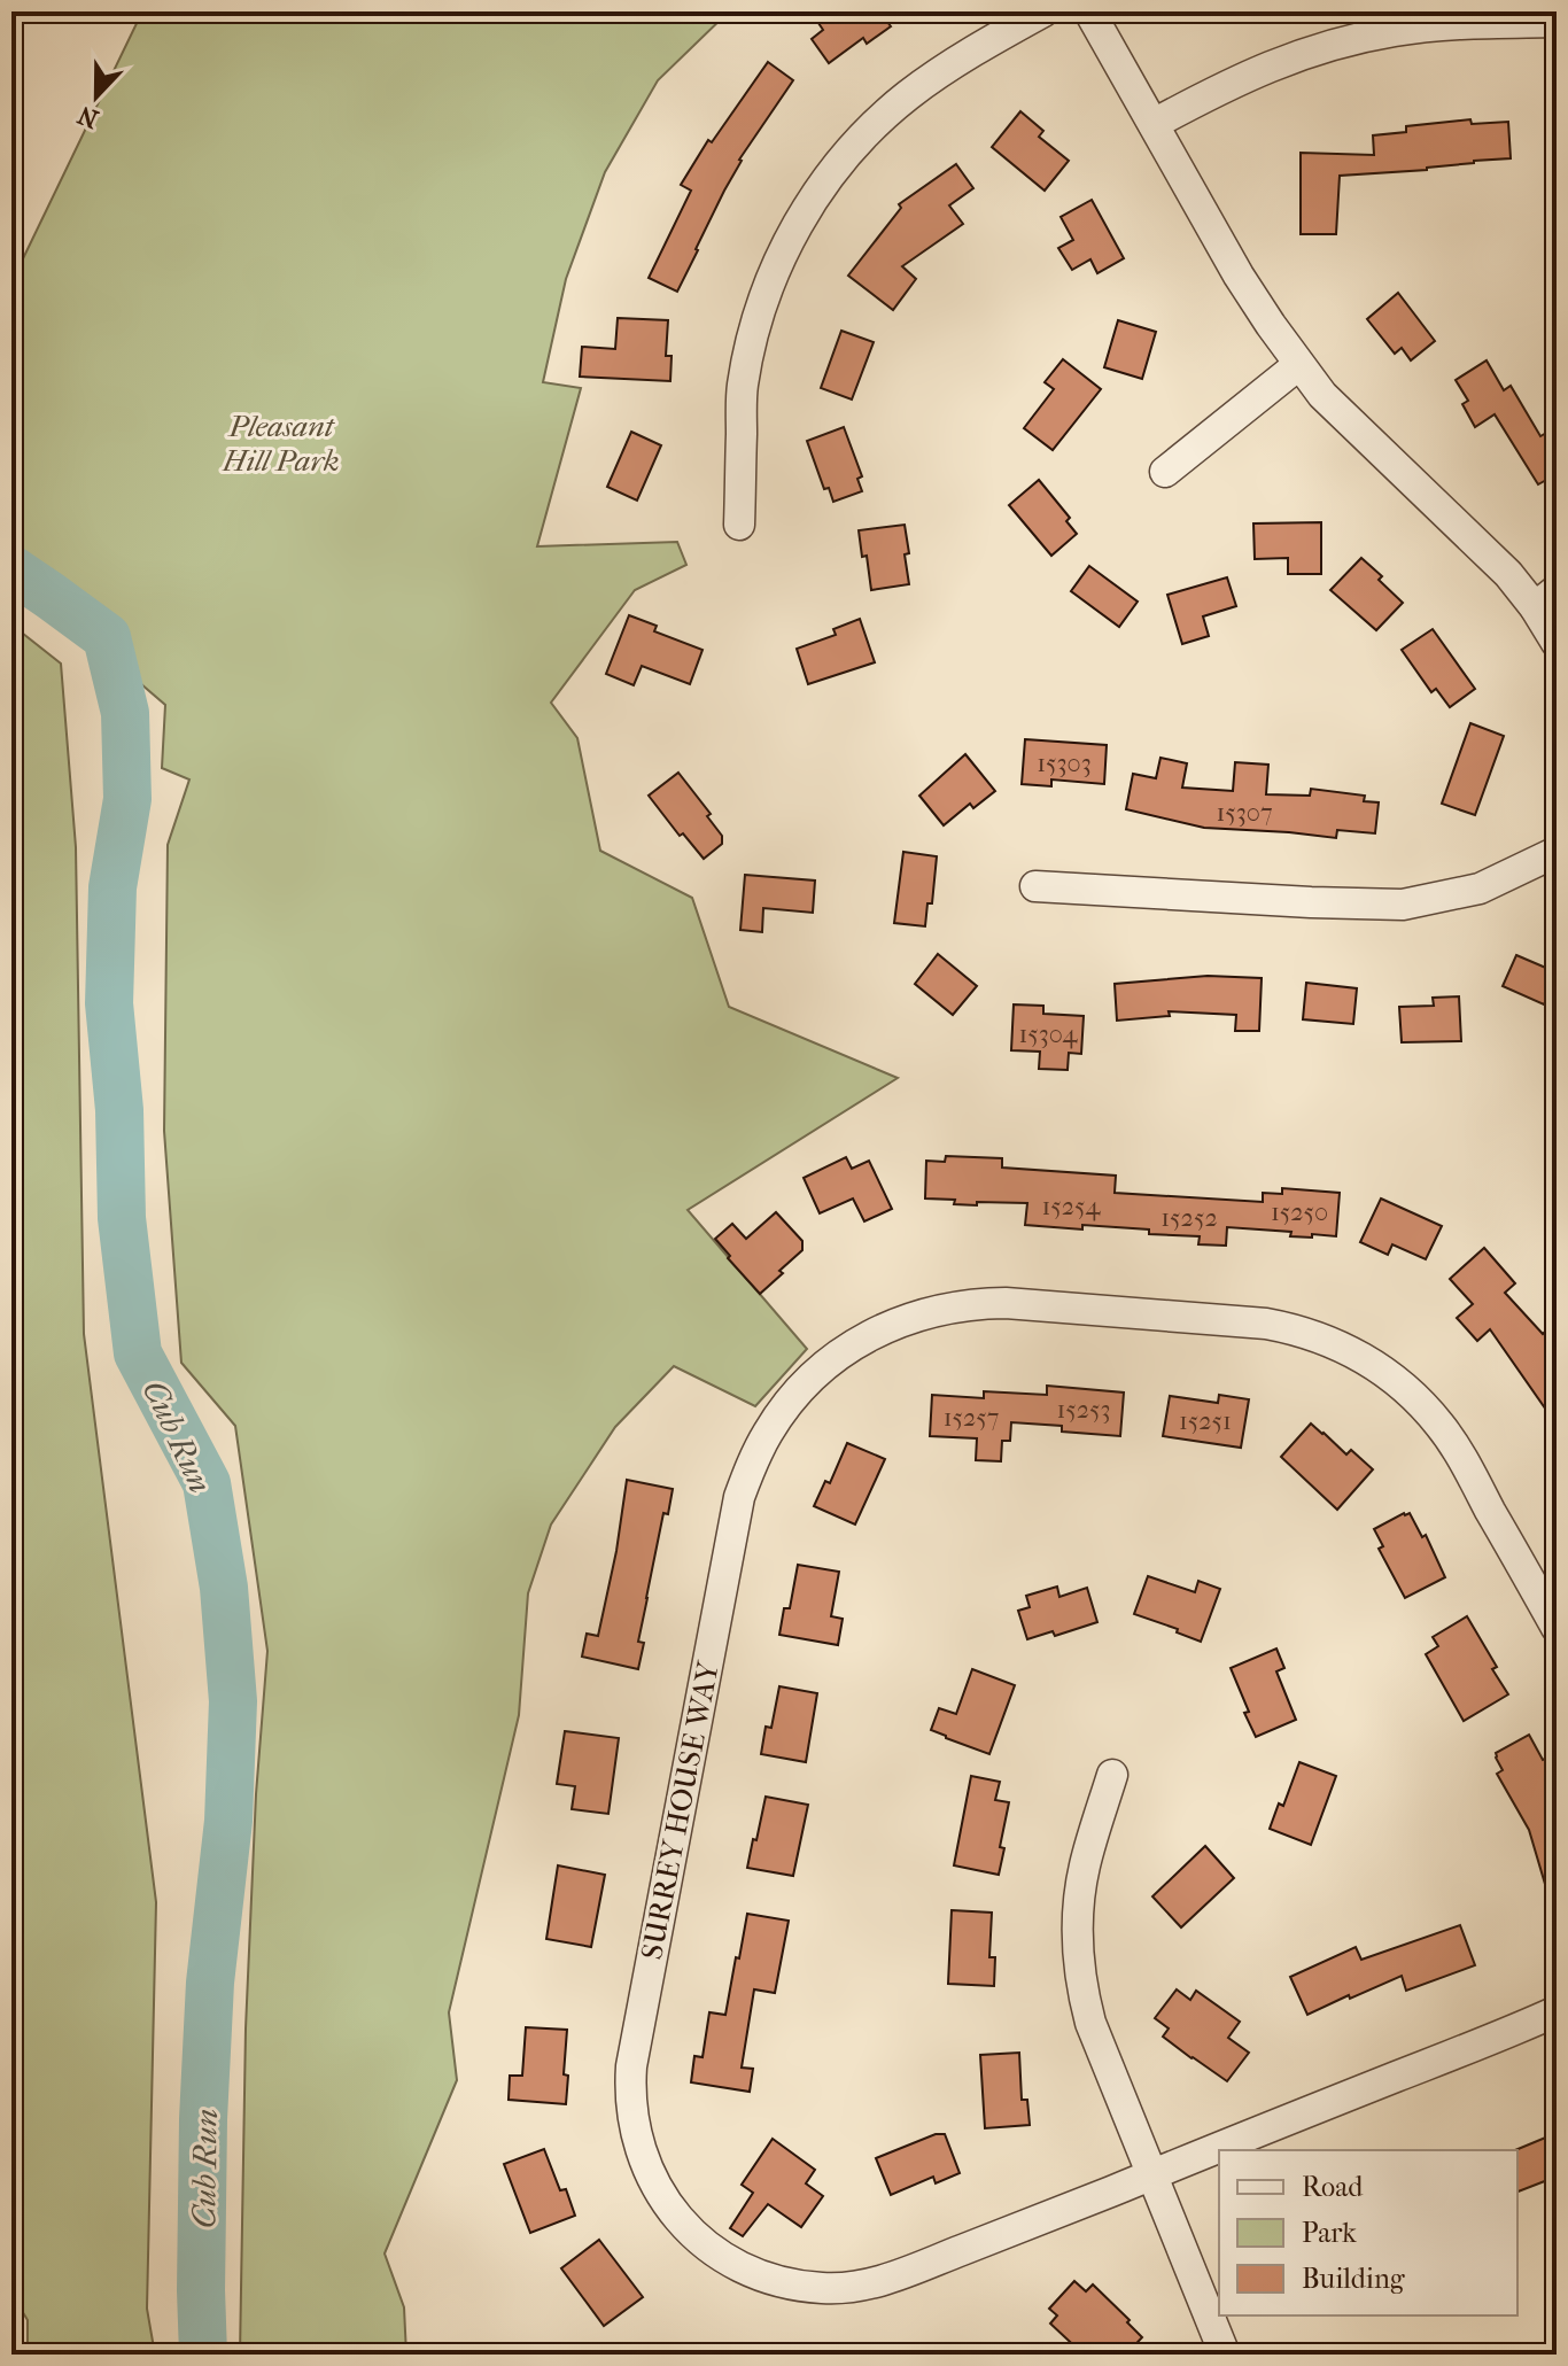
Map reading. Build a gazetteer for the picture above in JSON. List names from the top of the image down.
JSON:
{
  "streets": {
    "street": ["SURREY HOUSE WAY"]
  },
  "water": ["Cub Run"],
  "parks": ["Pleasant Hill Park"],
  "house_numbers": [
    "15303",
    "15307",
    "15304",
    "15254",
    "15250",
    "15252",
    "15253",
    "15257",
    "15251"
  ],
  "legend": ["Road", "Park", "Building"],
  "north": "bottom"
}
